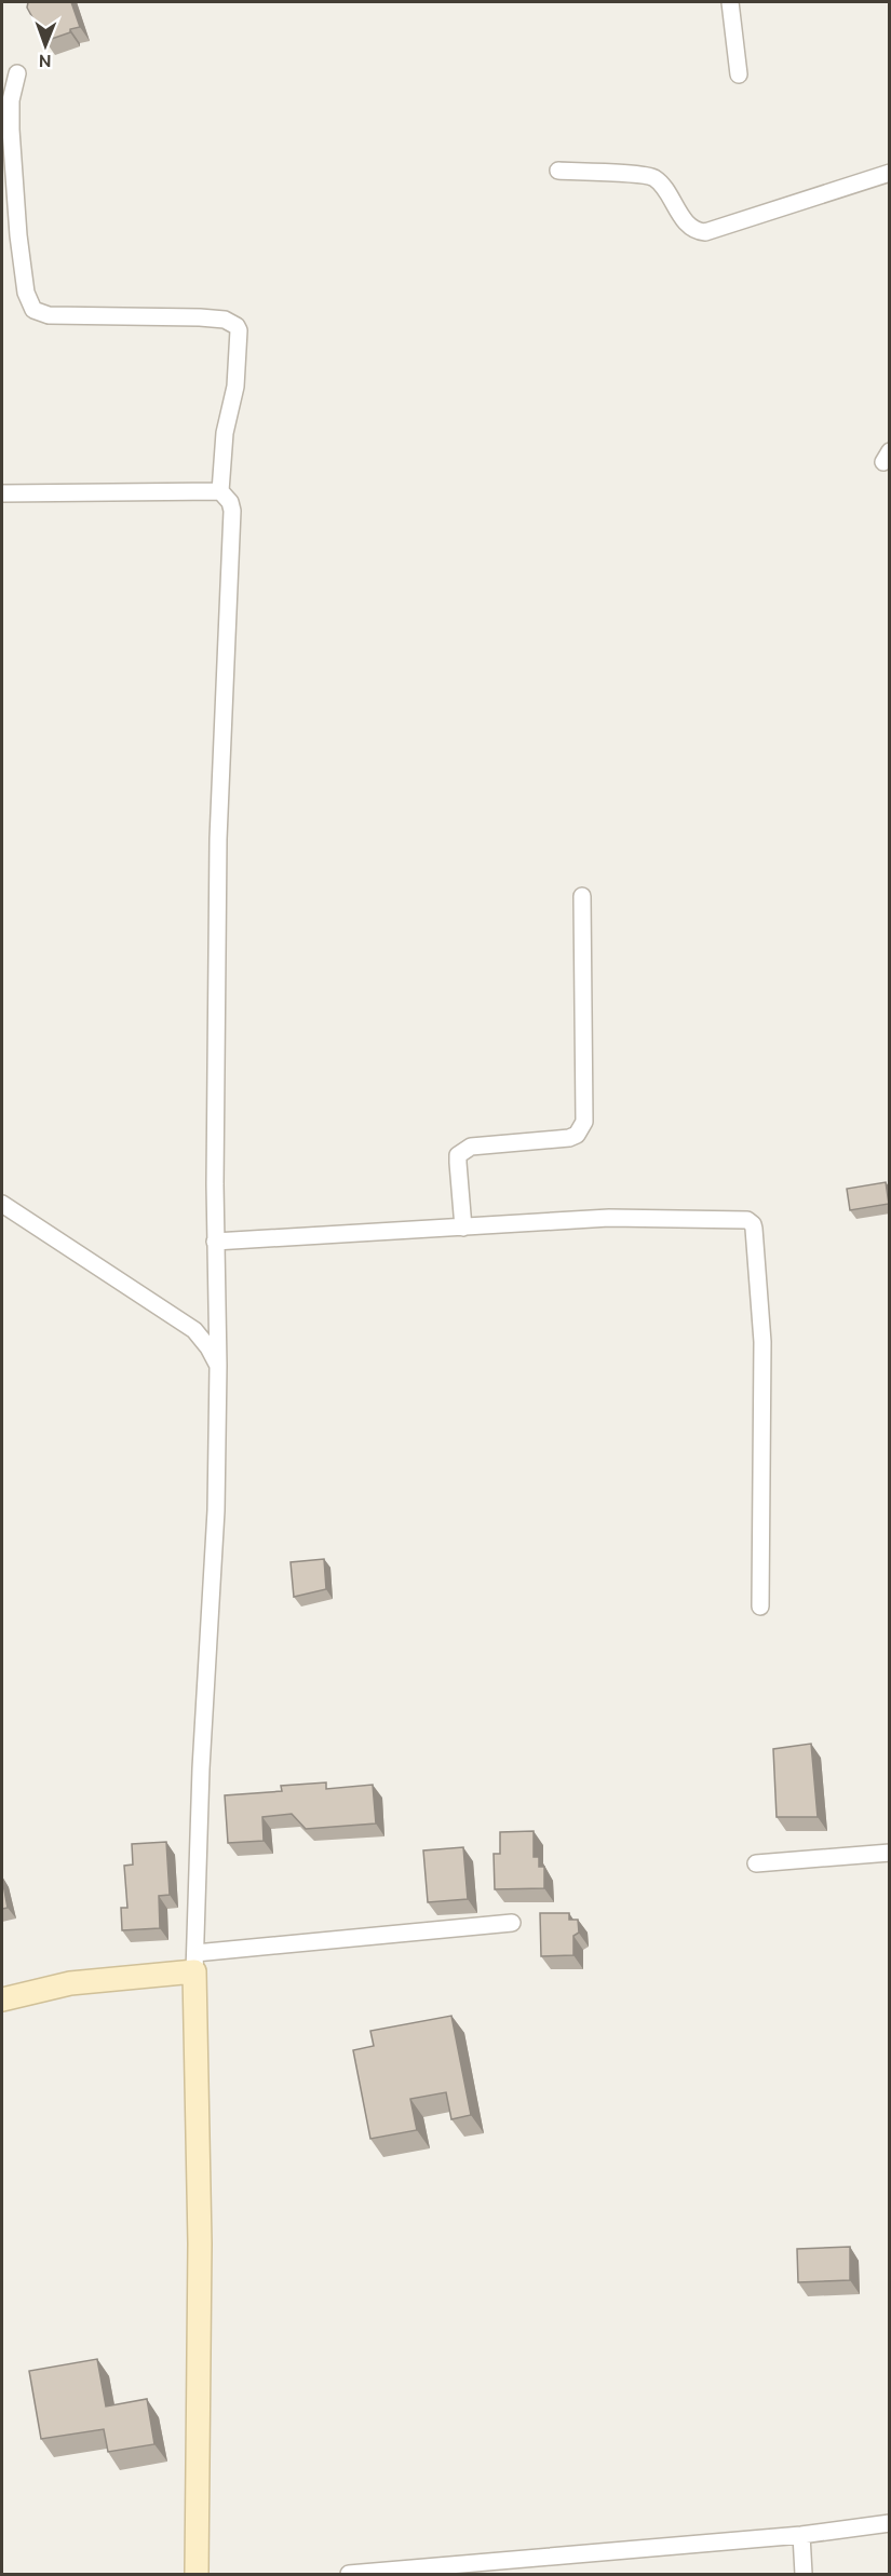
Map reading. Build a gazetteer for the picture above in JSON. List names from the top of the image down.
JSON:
{
  "north": "bottom"
}
